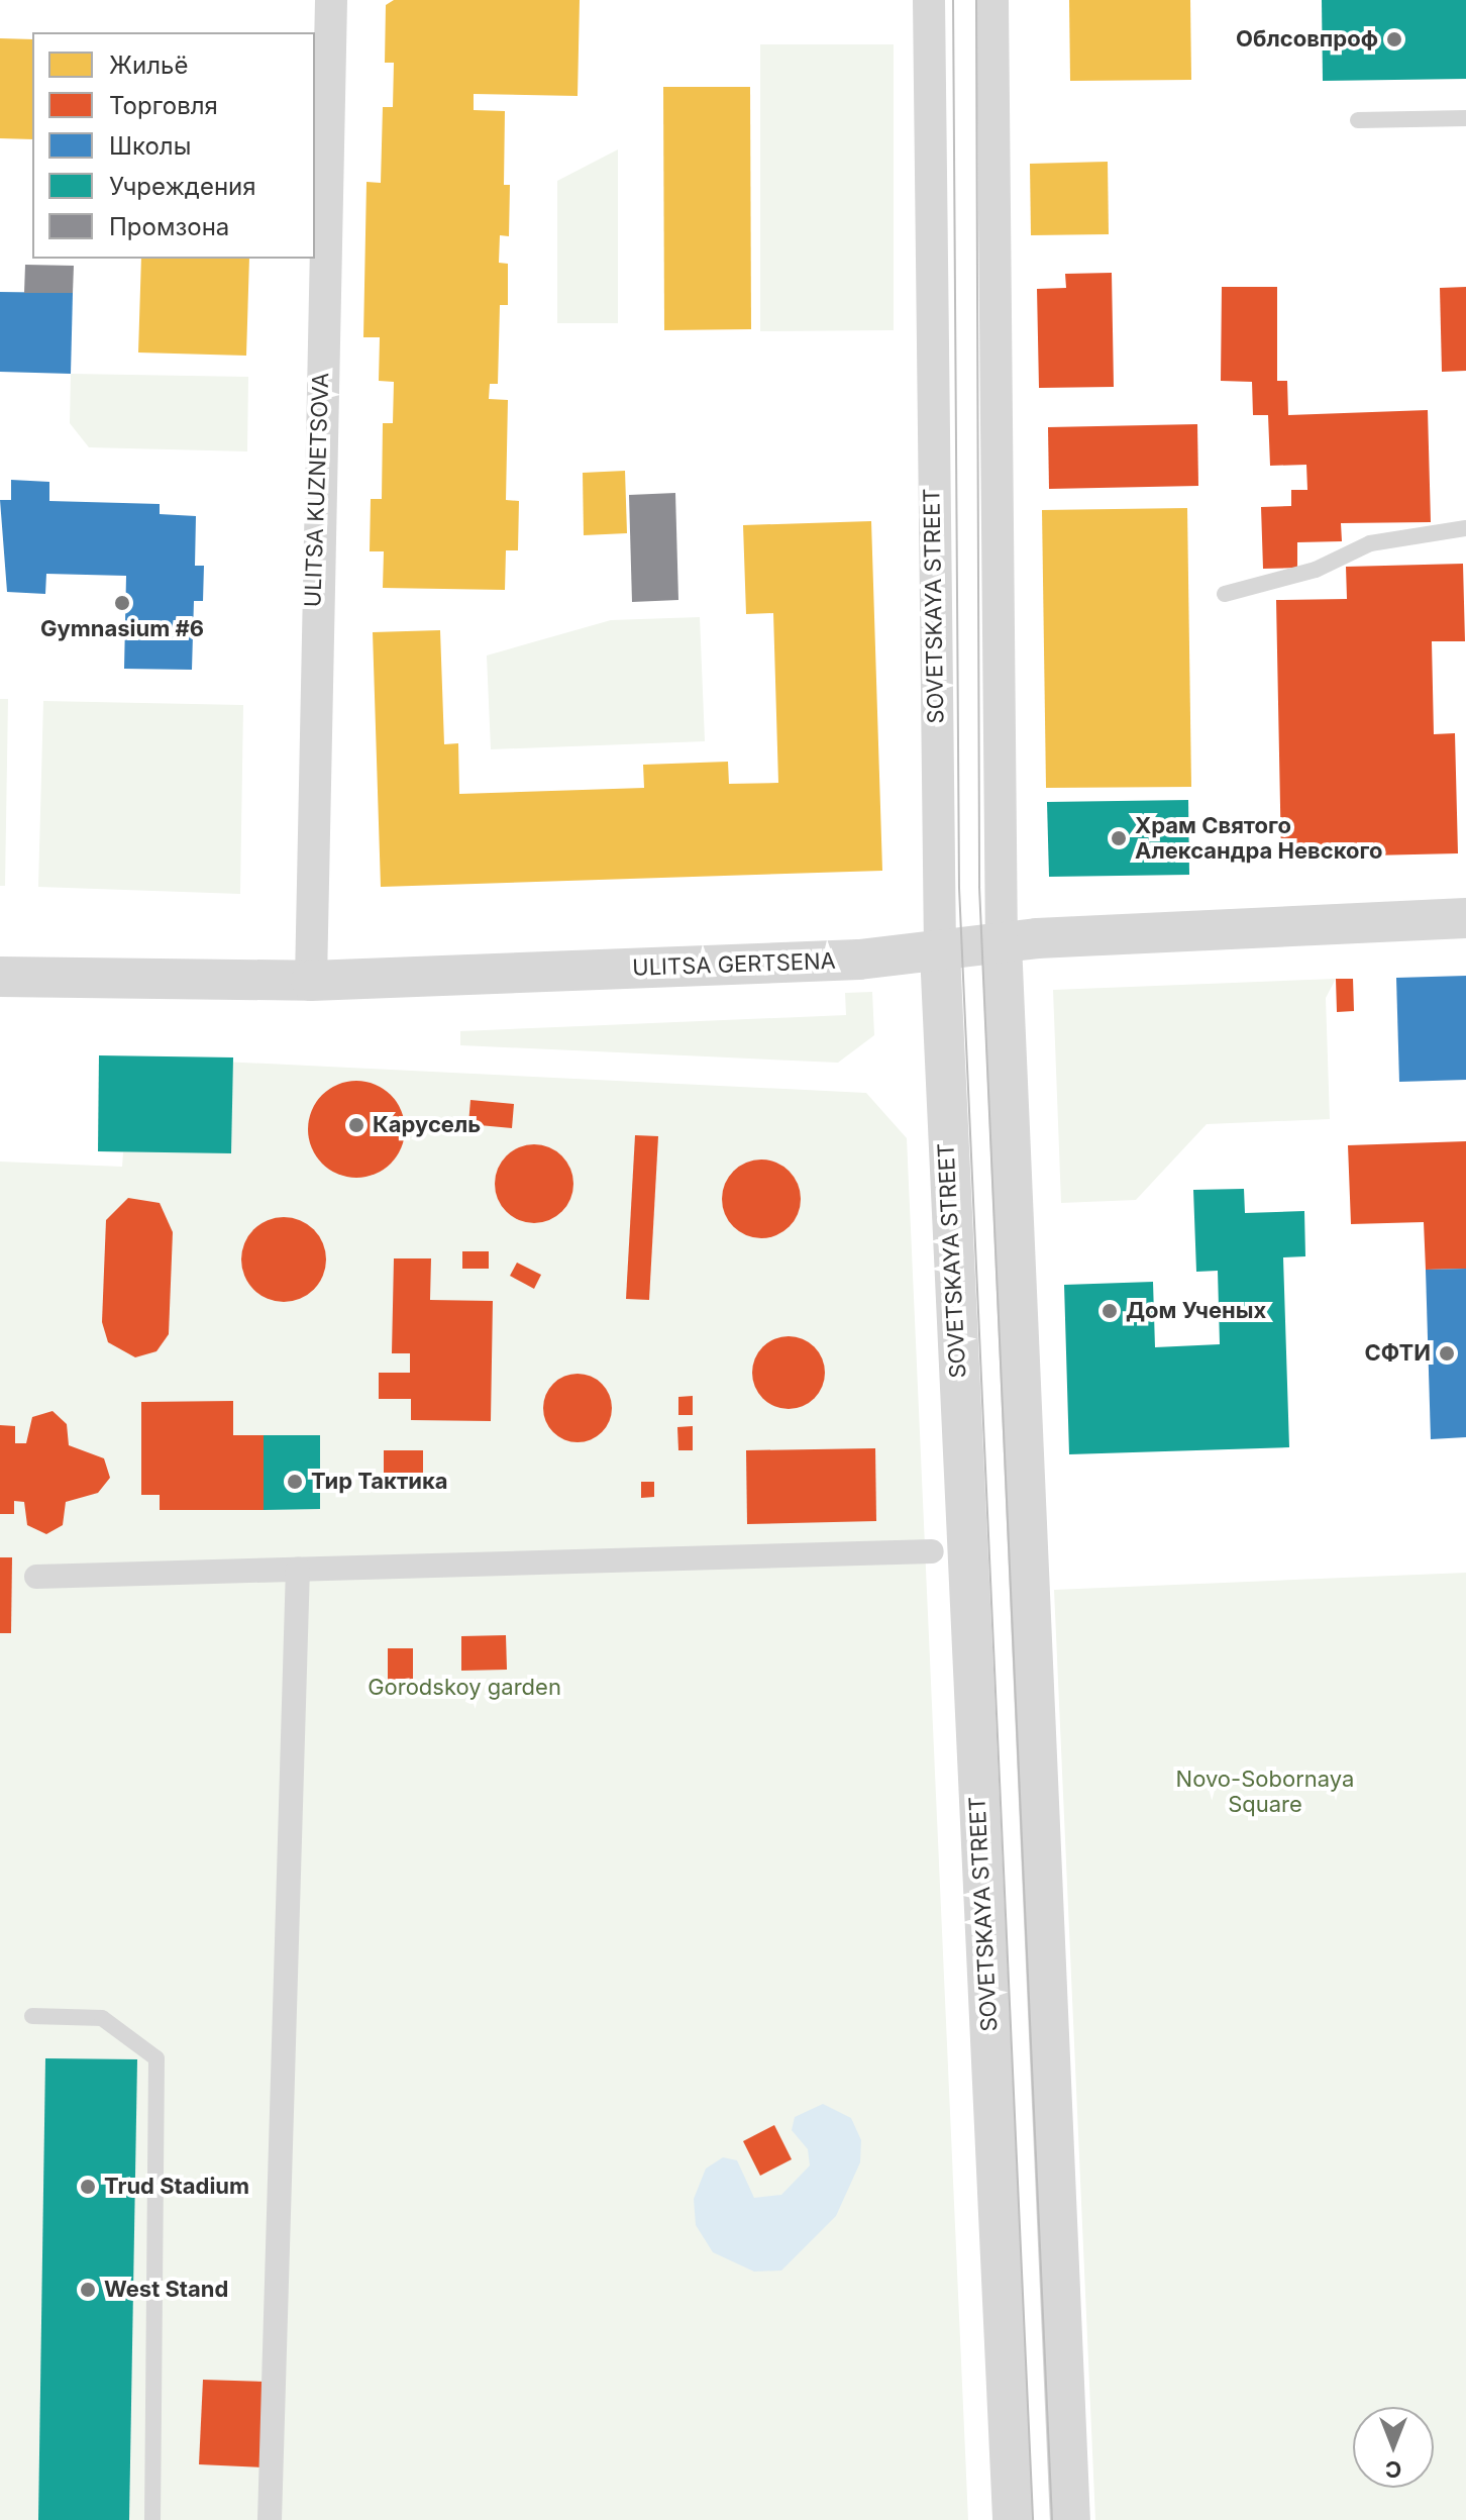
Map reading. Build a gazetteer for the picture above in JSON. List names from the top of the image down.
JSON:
{
  "streets": {
    "street": ["ULITSA KUZNETSOVA", "SOVETSKAYA STREET", "ULITSA GERTSENA"]
  },
  "crossings": [
    ["ULITSA KUZNETSOVA", "ULITSA GERTSENA"],
    ["SOVETSKAYA STREET", "ULITSA GERTSENA"]
  ],
  "parks": ["Gorodskoy garden", "Novo-Sobornaya Square"],
  "places": [
    "Облсовпроф",
    "Gymnasium #6",
    "Храм Святого Александра Невского",
    "Карусель",
    "Дом Ученых",
    "СФТИ",
    "Тир Тактика",
    "Trud Stadium",
    "West Stand"
  ],
  "legend": [
    "Жильё",
    "Торговля",
    "Школы",
    "Учреждения",
    "Промзона"
  ],
  "north": "bottom"
}
